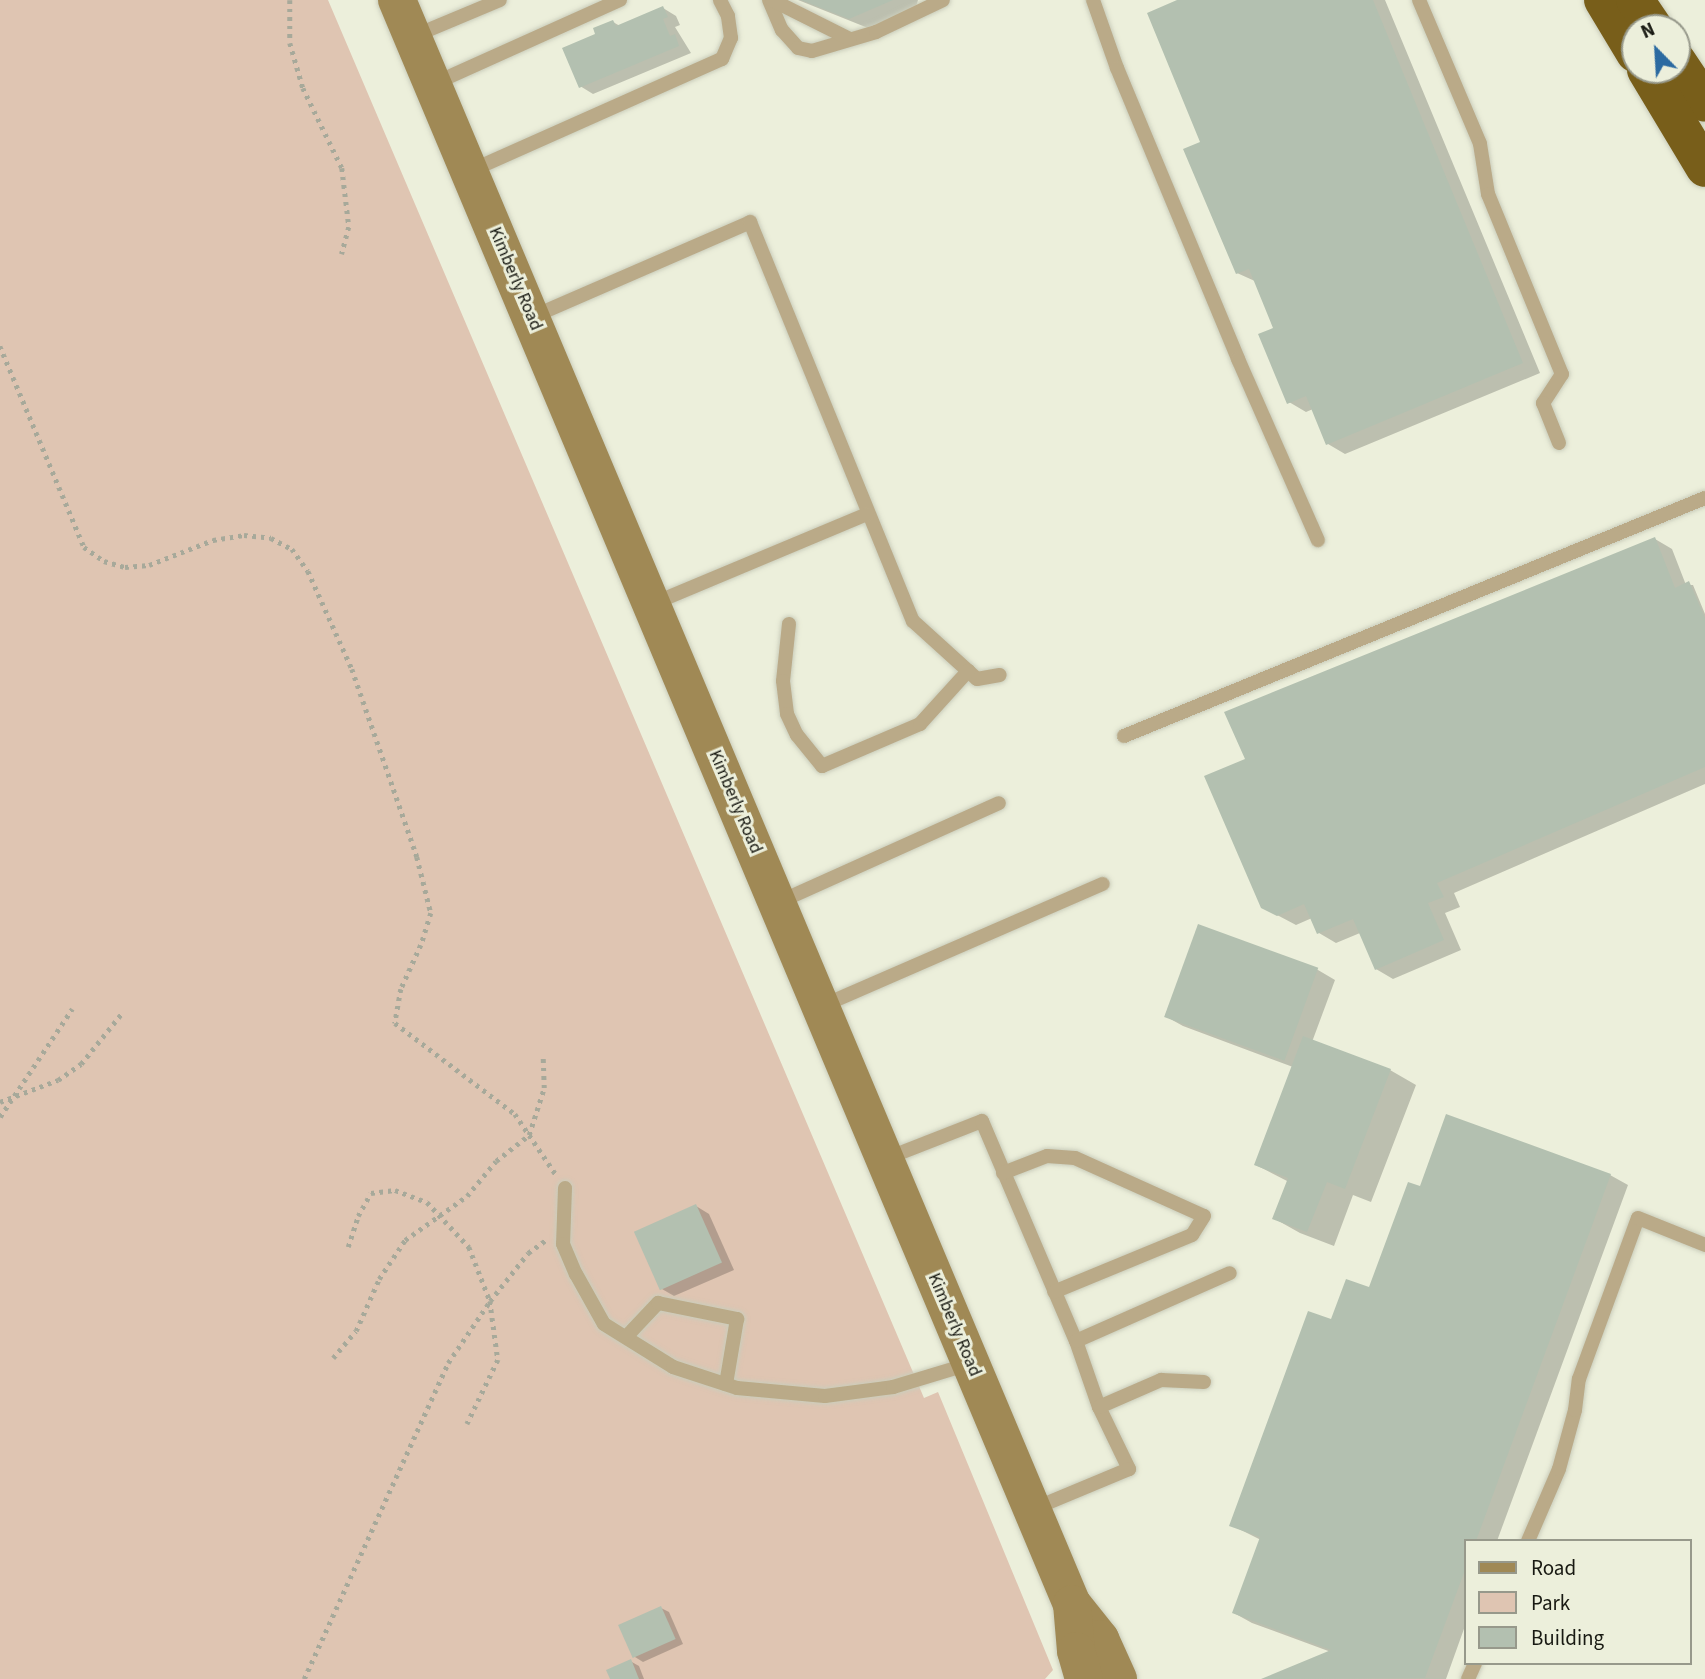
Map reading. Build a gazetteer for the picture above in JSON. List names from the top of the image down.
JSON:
{
  "streets": {
    "main road": ["Kimberly Road"]
  },
  "legend": ["Road", "Park", "Building"],
  "north": "top left"
}
